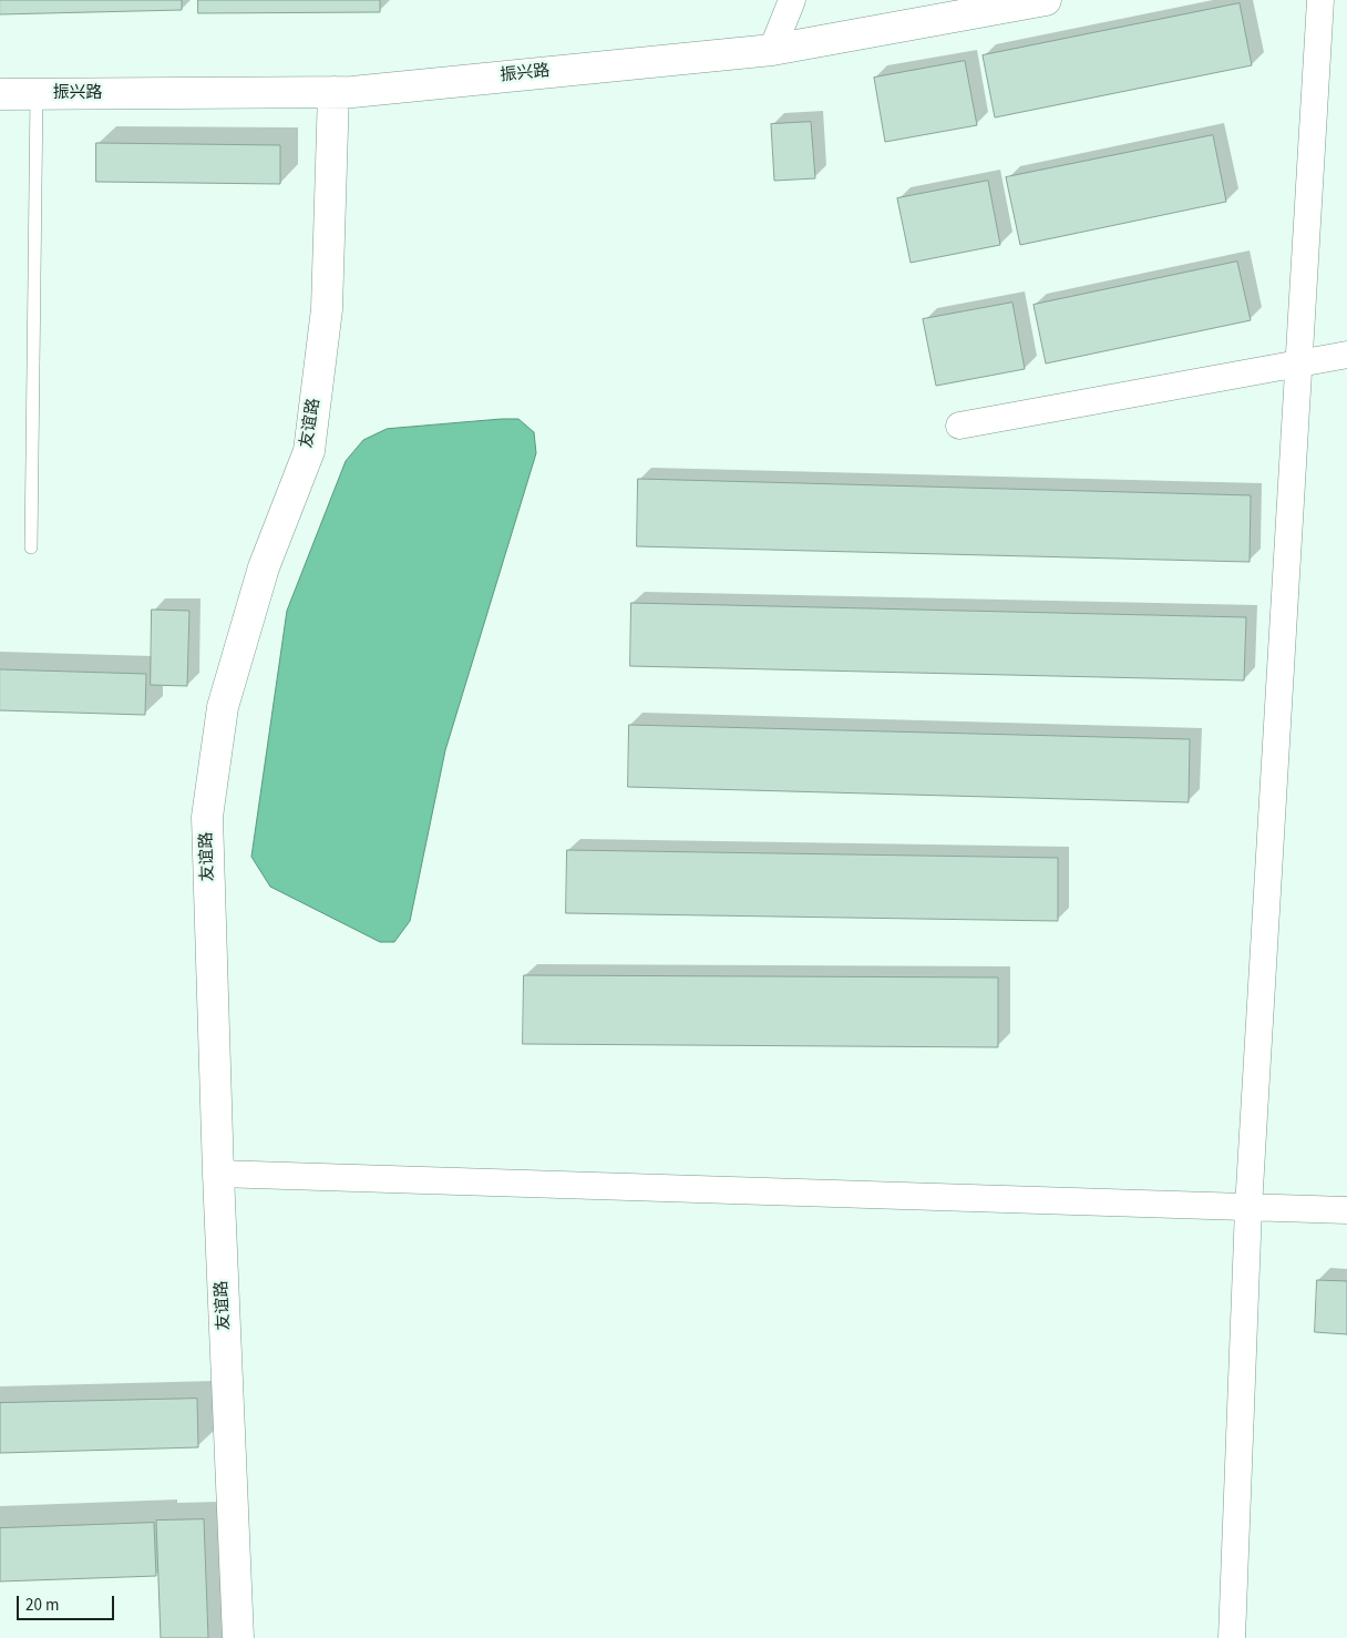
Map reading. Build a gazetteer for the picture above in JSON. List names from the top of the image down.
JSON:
{
  "streets": {
    "street": ["振兴路", "友谊路"]
  },
  "crossings": [
    ["振兴路", "友谊路"]
  ],
  "scale_bar": "20 m"
}
